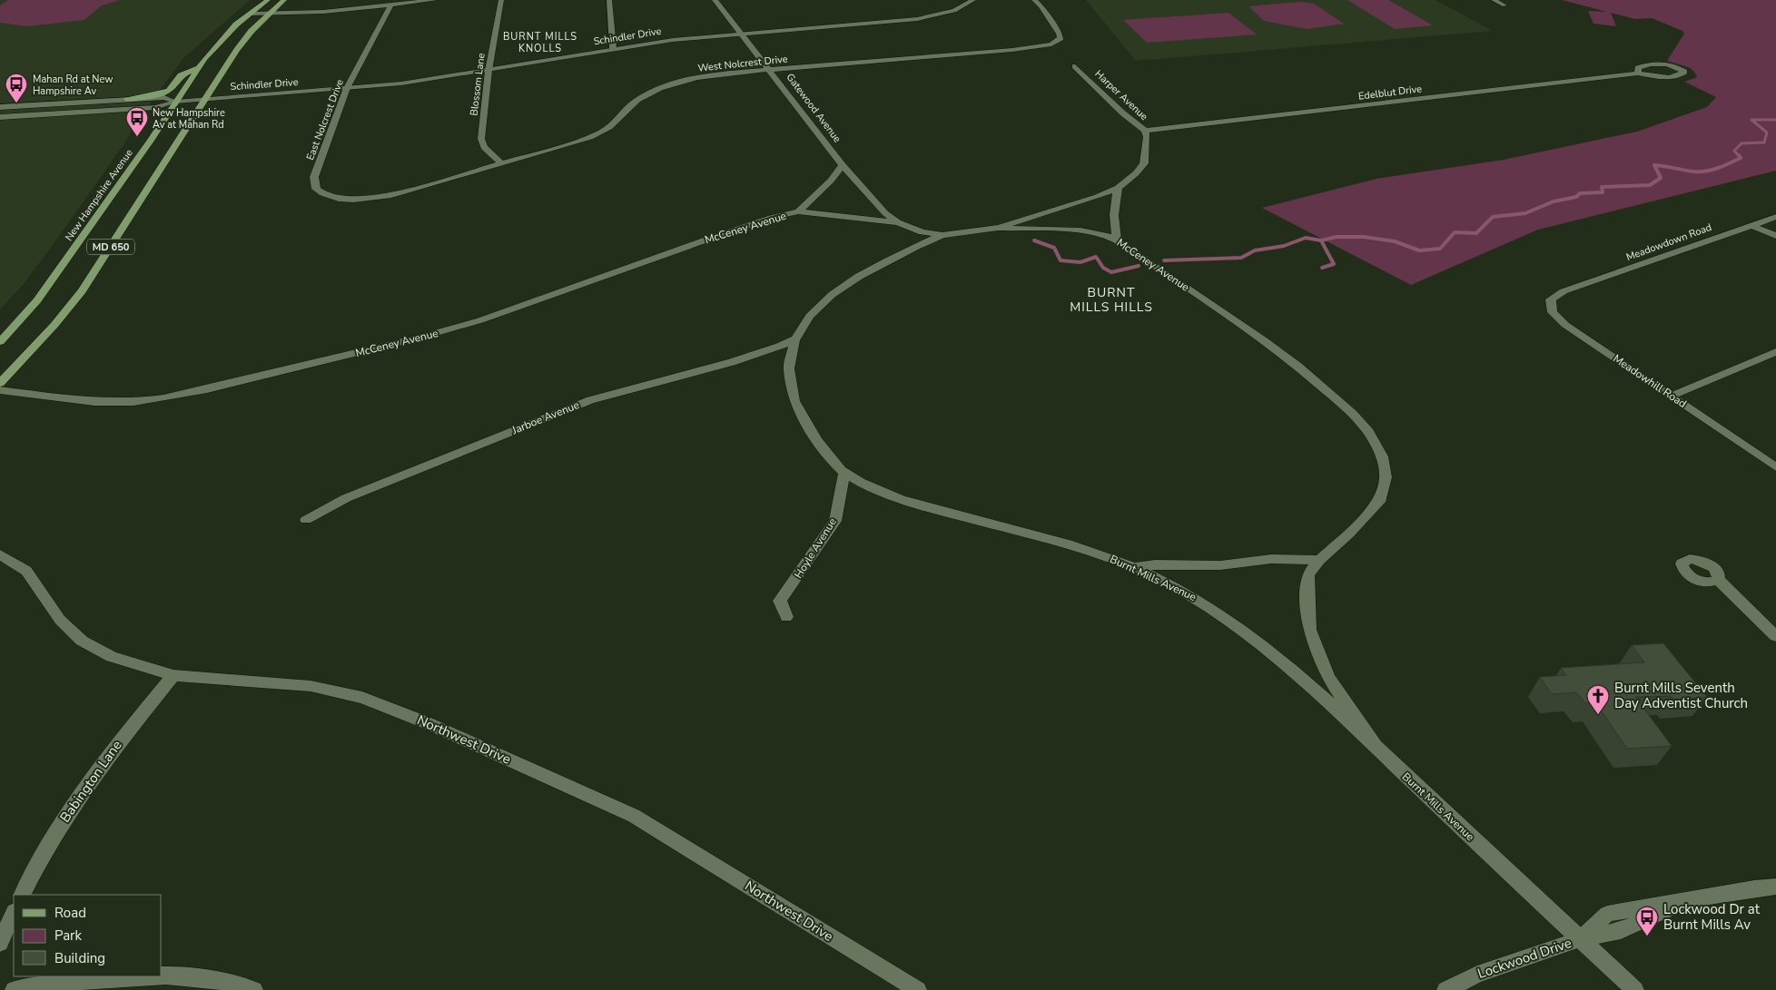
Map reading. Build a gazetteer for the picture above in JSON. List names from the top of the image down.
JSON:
{
  "streets": {
    "main road": ["New Hampshire Avenue", "MD 650"],
    "street": [
      "Schindler Drive",
      "West Nolcrest Drive",
      "Blossom Lane",
      "Edelblut Drive",
      "Harper Avenue",
      "Gatewood Avenue",
      "East Nolcrest Drive",
      "McCeney Avenue",
      "Meadowdown Road",
      "Meadowhill Road",
      "Jarboe Avenue",
      "Hoyle Avenue",
      "Burnt Mills Avenue",
      "Northwest Drive",
      "Babington Lane",
      "Lockwood Drive"
    ]
  },
  "crossings": [
    ["Schindler Drive", "Blossom Lane"],
    ["Schindler Drive", "Gatewood Avenue"],
    ["Schindler Drive", "East Nolcrest Drive"],
    ["Schindler Drive", "New Hampshire Avenue"],
    ["Schindler Drive", "MD 650"],
    ["West Nolcrest Drive", "Blossom Lane"],
    ["West Nolcrest Drive", "Gatewood Avenue"],
    ["West Nolcrest Drive", "East Nolcrest Drive"],
    ["Edelblut Drive", "Harper Avenue"],
    ["Harper Avenue", "McCeney Avenue"],
    ["Gatewood Avenue", "McCeney Avenue"],
    ["McCeney Avenue", "Burnt Mills Avenue"],
    ["Meadowdown Road", "Meadowhill Road"],
    ["Jarboe Avenue", "Burnt Mills Avenue"],
    ["Hoyle Avenue", "Burnt Mills Avenue"],
    ["Burnt Mills Avenue", "Lockwood Drive"],
    ["Northwest Drive", "Babington Lane"]
  ],
  "districts": ["BURNT MILLS KNOLLS", "BURNT MILLS HILLS"],
  "places": {
    "bus stop": ["Mahan Rd at New Hampshire Av", "New Hampshire Av at Mahan Rd", "Lockwood Dr at Burnt Mills Av"],
    "church": ["Burnt Mills Seventh Day Adventist Church"]
  },
  "legend": ["Road", "Park", "Building"]
}
